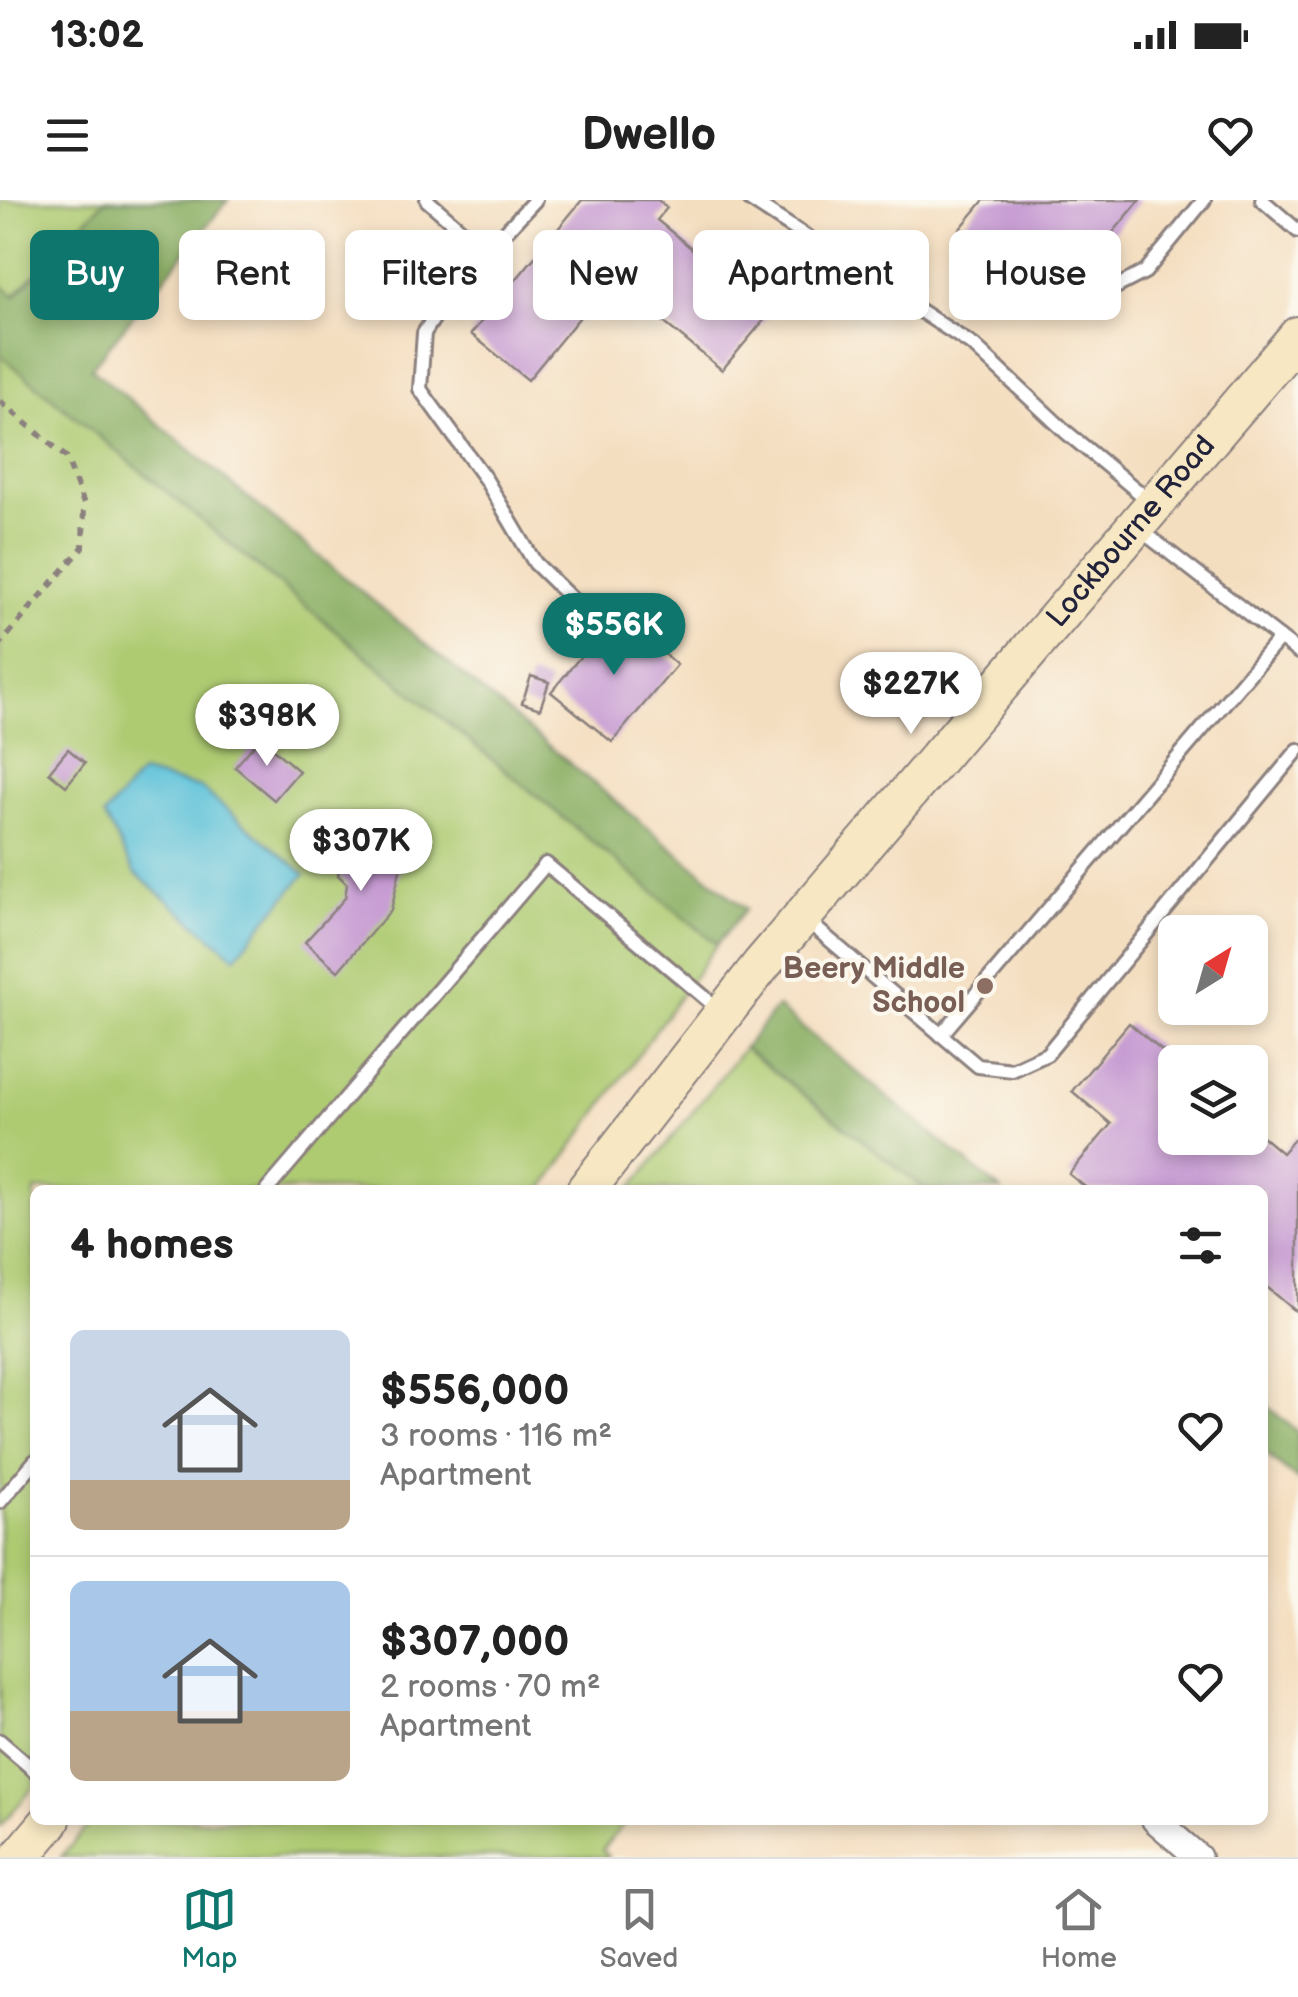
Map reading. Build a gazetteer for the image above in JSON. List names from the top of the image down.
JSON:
{
  "streets": {
    "main road": ["Lockbourne Road"]
  },
  "places": ["Beery Middle School"],
  "north": "top right",
  "page": {
    "status": "13:02",
    "header": "Dwello",
    "chip": [
      "Buy",
      "Rent",
      "Filters",
      "New",
      "Apartment",
      "House"
    ],
    "price": [
      "$556K",
      "$227K",
      "$398K",
      "$307K"
    ],
    "heading": "4 homes",
    "list": [
      {
        "name": "$556,000",
        "note": "3 rooms · 116 m² · Apartment"
      },
      {
        "name": "$307,000",
        "note": "2 rooms · 70 m² · Apartment"
      }
    ],
    "tabs": ["Map", "Saved", "Home"]
  }
}
